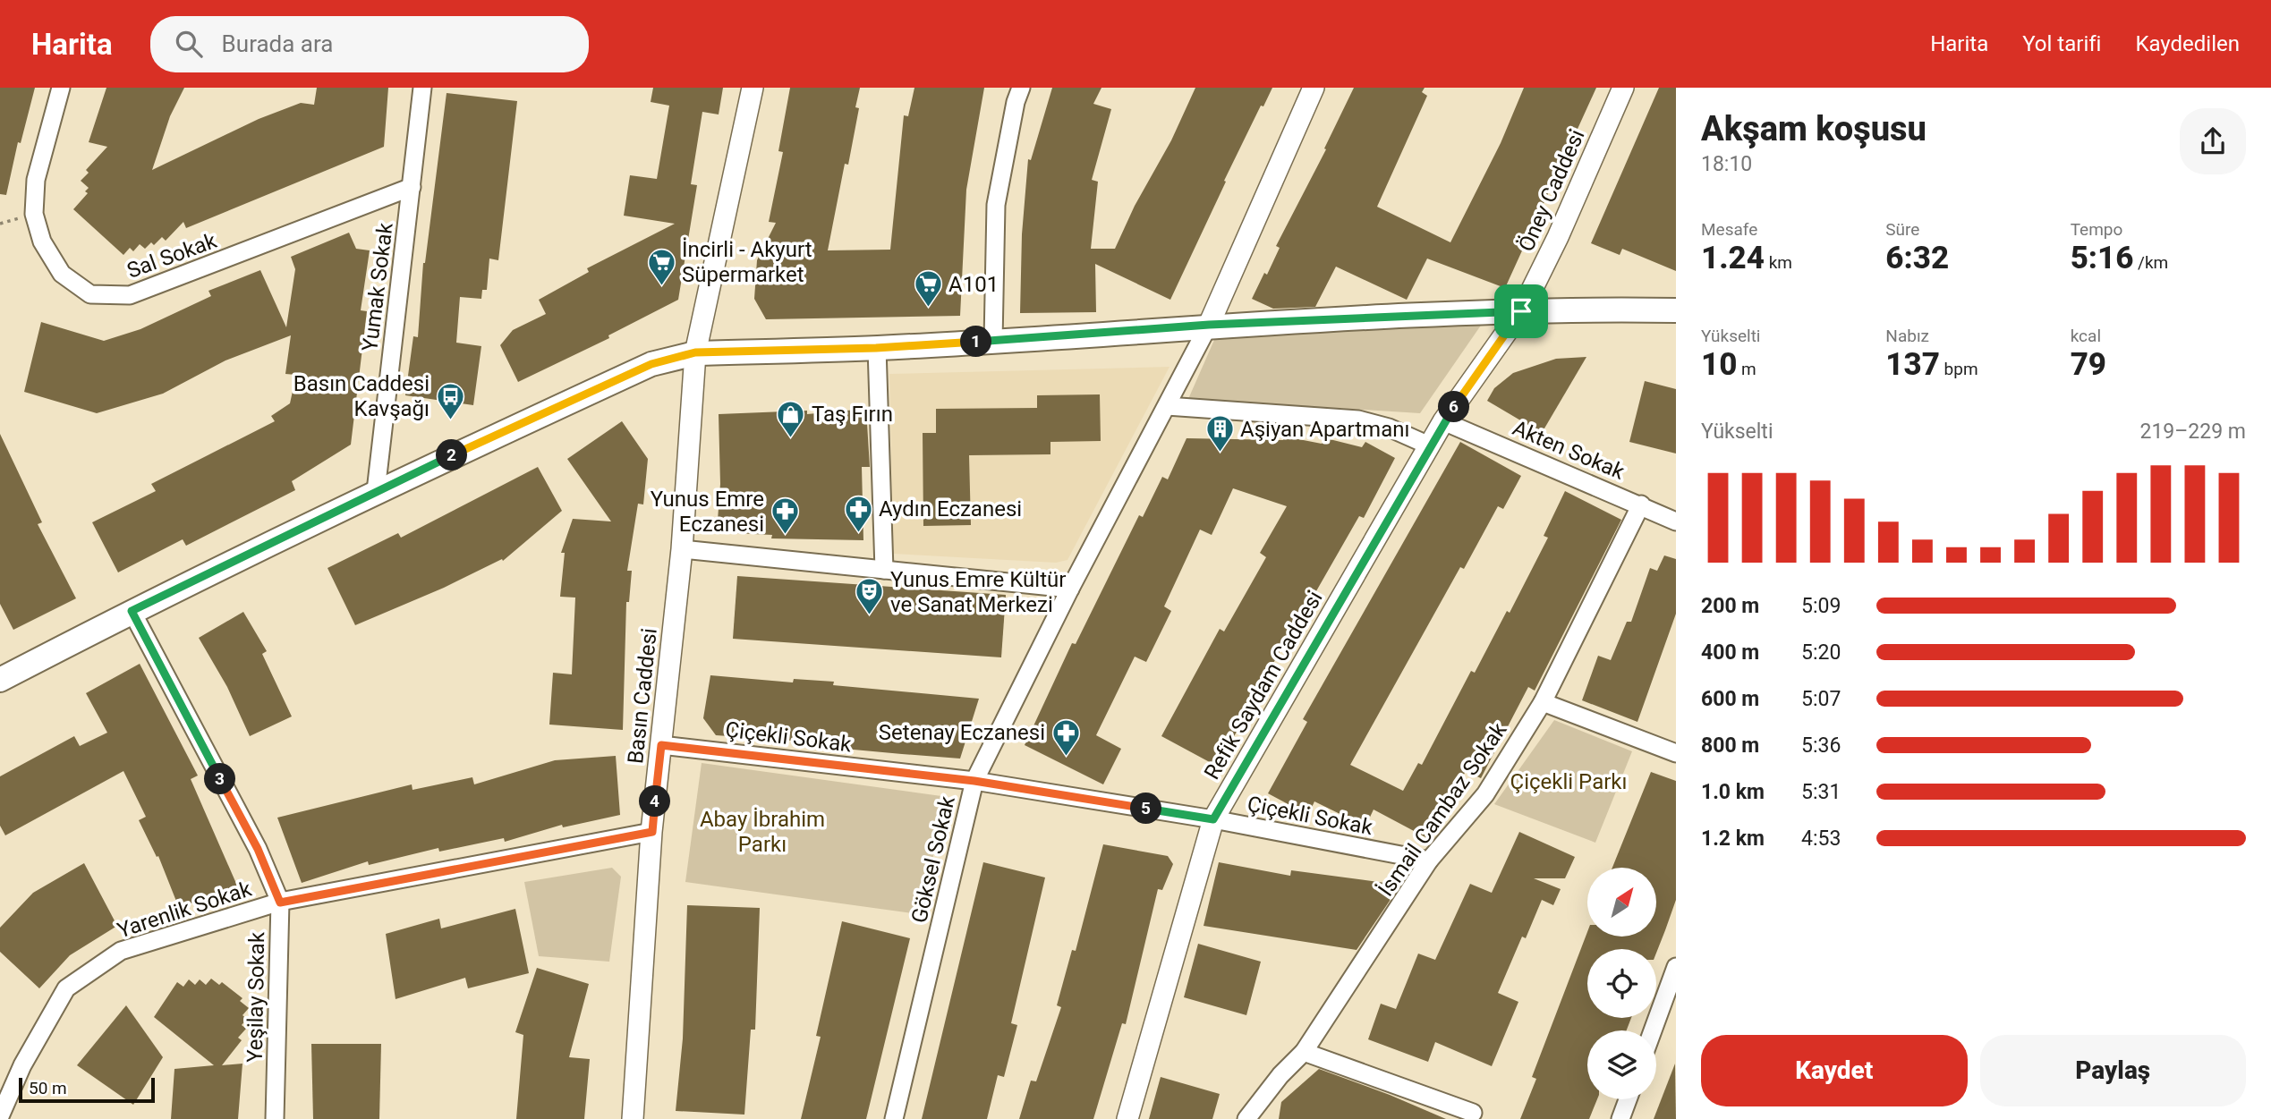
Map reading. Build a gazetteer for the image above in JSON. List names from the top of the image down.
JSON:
{
  "streets": {
    "street": [
      "Öney Caddesi",
      "Sal Sokak",
      "Yumak Sokak",
      "Akten Sokak",
      "Refik Saydam Caddesi",
      "Basın Caddesi",
      "Çiçekli Sokak",
      "İsmail Cambaz Sokak",
      "Göksel Sokak",
      "Yarenlik Sokak",
      "Yeşilay Sokak"
    ]
  },
  "crossings": [
    ["Öney Caddesi", "Refik Saydam Caddesi"],
    ["Sal Sokak", "Yumak Sokak"],
    ["Akten Sokak", "Refik Saydam Caddesi"],
    ["Akten Sokak", "İsmail Cambaz Sokak"],
    ["Refik Saydam Caddesi", "Çiçekli Sokak"],
    ["Basın Caddesi", "Çiçekli Sokak"],
    ["Basın Caddesi", "Yarenlik Sokak"],
    ["Çiçekli Sokak", "İsmail Cambaz Sokak"],
    ["Çiçekli Sokak", "Göksel Sokak"],
    ["Yarenlik Sokak", "Yeşilay Sokak"]
  ],
  "parks": ["Çiçekli Parkı", "Abay İbrahim Parkı"],
  "places": {
    "supermarket": ["İncirli - Akyurt Süpermarket", "A101"],
    "bus stop": ["Basın Caddesi Kavşağı"],
    "shop": ["Taş Fırın"],
    "building": ["Aşiyan Apartmanı"],
    "pharmacy": ["Aydın Eczanesi", "Yunus Emre Eczanesi", "Setenay Eczanesi"],
    "theatre": ["Yunus Emre Kültür ve Sanat Merkezi"]
  },
  "scale_bar": "50 m",
  "north": "top right",
  "page": {
    "header": "Harita",
    "search": "Burada ara",
    "nav": ["Harita", "Yol tarifi", "Kaydedilen"],
    "heading": ["Akşam koşusu", "18:10"],
    "stats": [
      ["Mesafe", "1.24 km"],
      ["Süre", "6:32"],
      ["Tempo", "5:16 /km"],
      ["Yükselti", "10 m"],
      ["Nabız", "137 bpm"],
      ["kcal", "79"]
    ],
    "pins": [
      "1",
      "6",
      "2",
      "3",
      "4",
      "5"
    ],
    "chart": ["Yükselti", "219–229 m"],
    "list": [
      {
        "name": "200 m",
        "note": "5:09"
      },
      {
        "name": "400 m",
        "note": "5:20"
      },
      {
        "name": "600 m",
        "note": "5:07"
      },
      {
        "name": "800 m",
        "note": "5:36"
      },
      {
        "name": "1.0 km",
        "note": "5:31"
      },
      {
        "name": "1.2 km",
        "note": "4:53"
      }
    ],
    "buttons": ["Kaydet", "Paylaş"],
    "scale": "50 m"
  }
}
